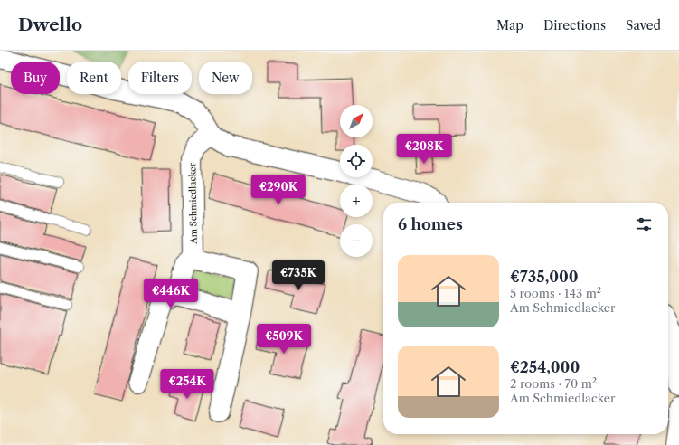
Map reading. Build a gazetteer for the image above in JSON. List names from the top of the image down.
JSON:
{
  "streets": {
    "street": ["Am Schmiedlacker"]
  },
  "north": "top right",
  "page": {
    "header": "Dwello",
    "nav": ["Map", "Directions", "Saved"],
    "chip": [
      "Buy",
      "Rent",
      "Filters",
      "New"
    ],
    "map_buttons": ["+", "−"],
    "price": [
      "€208K",
      "€290K",
      "€735K",
      "€446K",
      "€509K",
      "€254K"
    ],
    "heading": "6 homes",
    "list": [
      {
        "name": "€735,000",
        "note": "5 rooms · 143 m² · Am Schmiedlacker"
      },
      {
        "name": "€254,000",
        "note": "2 rooms · 70 m² · Am Schmiedlacker"
      }
    ]
  }
}
